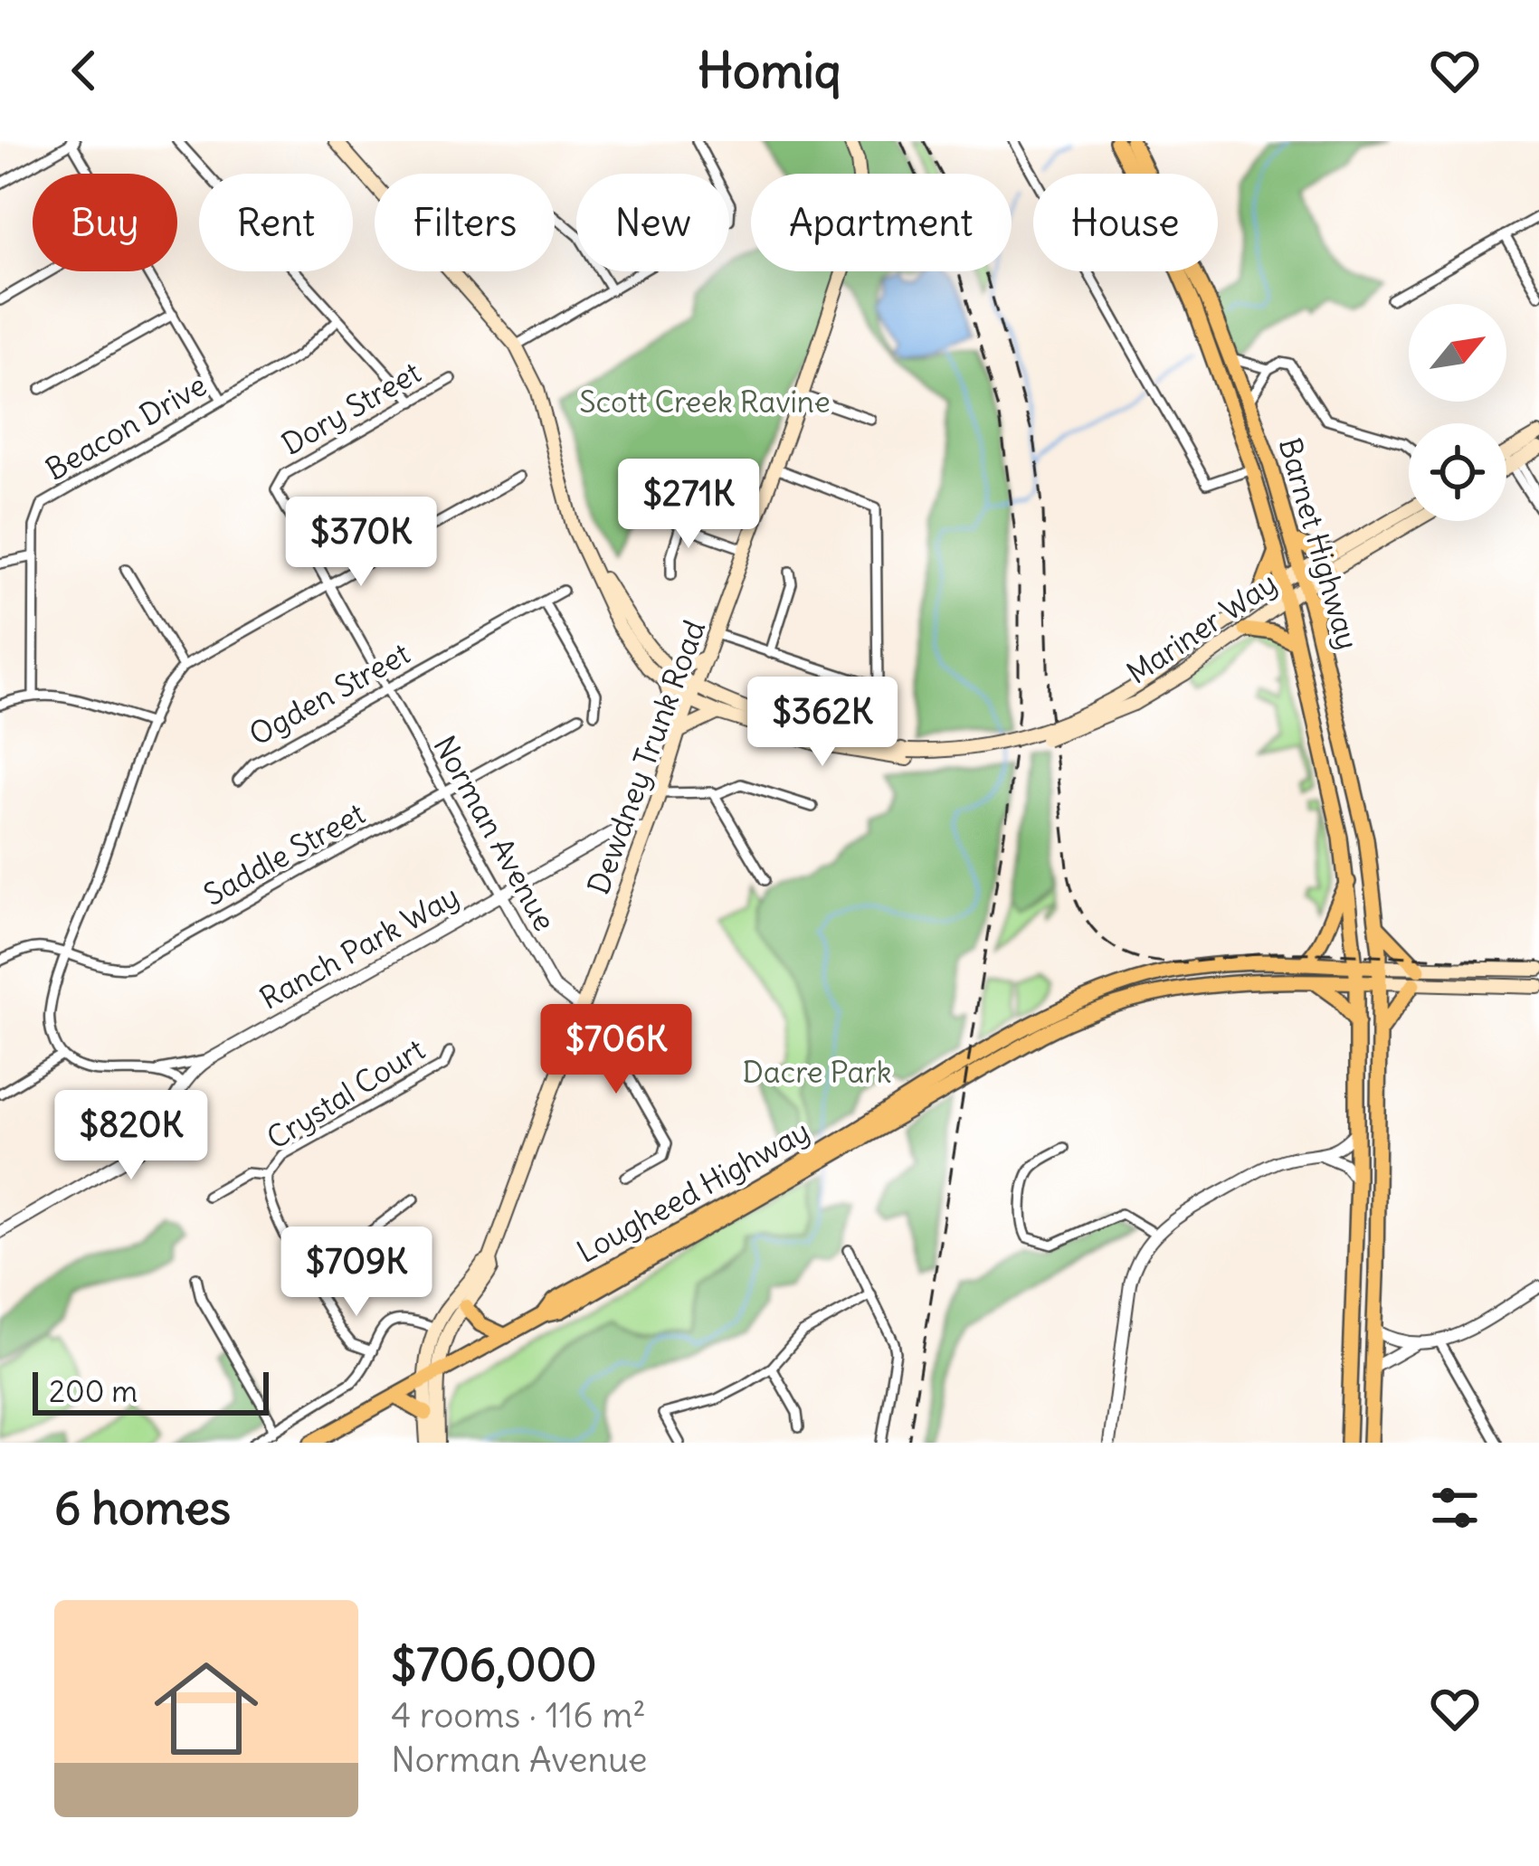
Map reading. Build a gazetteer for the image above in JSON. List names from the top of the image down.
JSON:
{
  "streets": {
    "main road": [
      "Barnet Highway",
      "Mariner Way",
      "Dewdney Trunk Road",
      "Lougheed Highway"
    ],
    "street": [
      "Dory Street",
      "Beacon Drive",
      "Ogden Street",
      "Norman Avenue",
      "Saddle Street",
      "Ranch Park Way",
      "Crystal Court"
    ]
  },
  "crossings": [
    ["Dory Street", "Norman Avenue"],
    ["Barnet Highway", "Mariner Way"],
    ["Barnet Highway", "Lougheed Highway"],
    ["Mariner Way", "Dewdney Trunk Road"],
    ["Ogden Street", "Norman Avenue"],
    ["Dewdney Trunk Road", "Norman Avenue"],
    ["Dewdney Trunk Road", "Ranch Park Way"],
    ["Dewdney Trunk Road", "Lougheed Highway"],
    ["Norman Avenue", "Saddle Street"],
    ["Norman Avenue", "Ranch Park Way"]
  ],
  "parks": ["Scott Creek Ravine", "Dacre Park"],
  "scale_bar": "200 m",
  "north": "top right",
  "page": {
    "header": "Homiq",
    "chip": [
      "Buy",
      "Rent",
      "Filters",
      "New",
      "Apartment",
      "House"
    ],
    "price": [
      "$271K",
      "$370K",
      "$362K",
      "$706K",
      "$820K",
      "$709K"
    ],
    "scale": "200 m",
    "heading": "6 homes",
    "list": [
      {
        "name": "$706,000",
        "note": "4 rooms · 116 m² · Norman Avenue"
      }
    ]
  }
}
